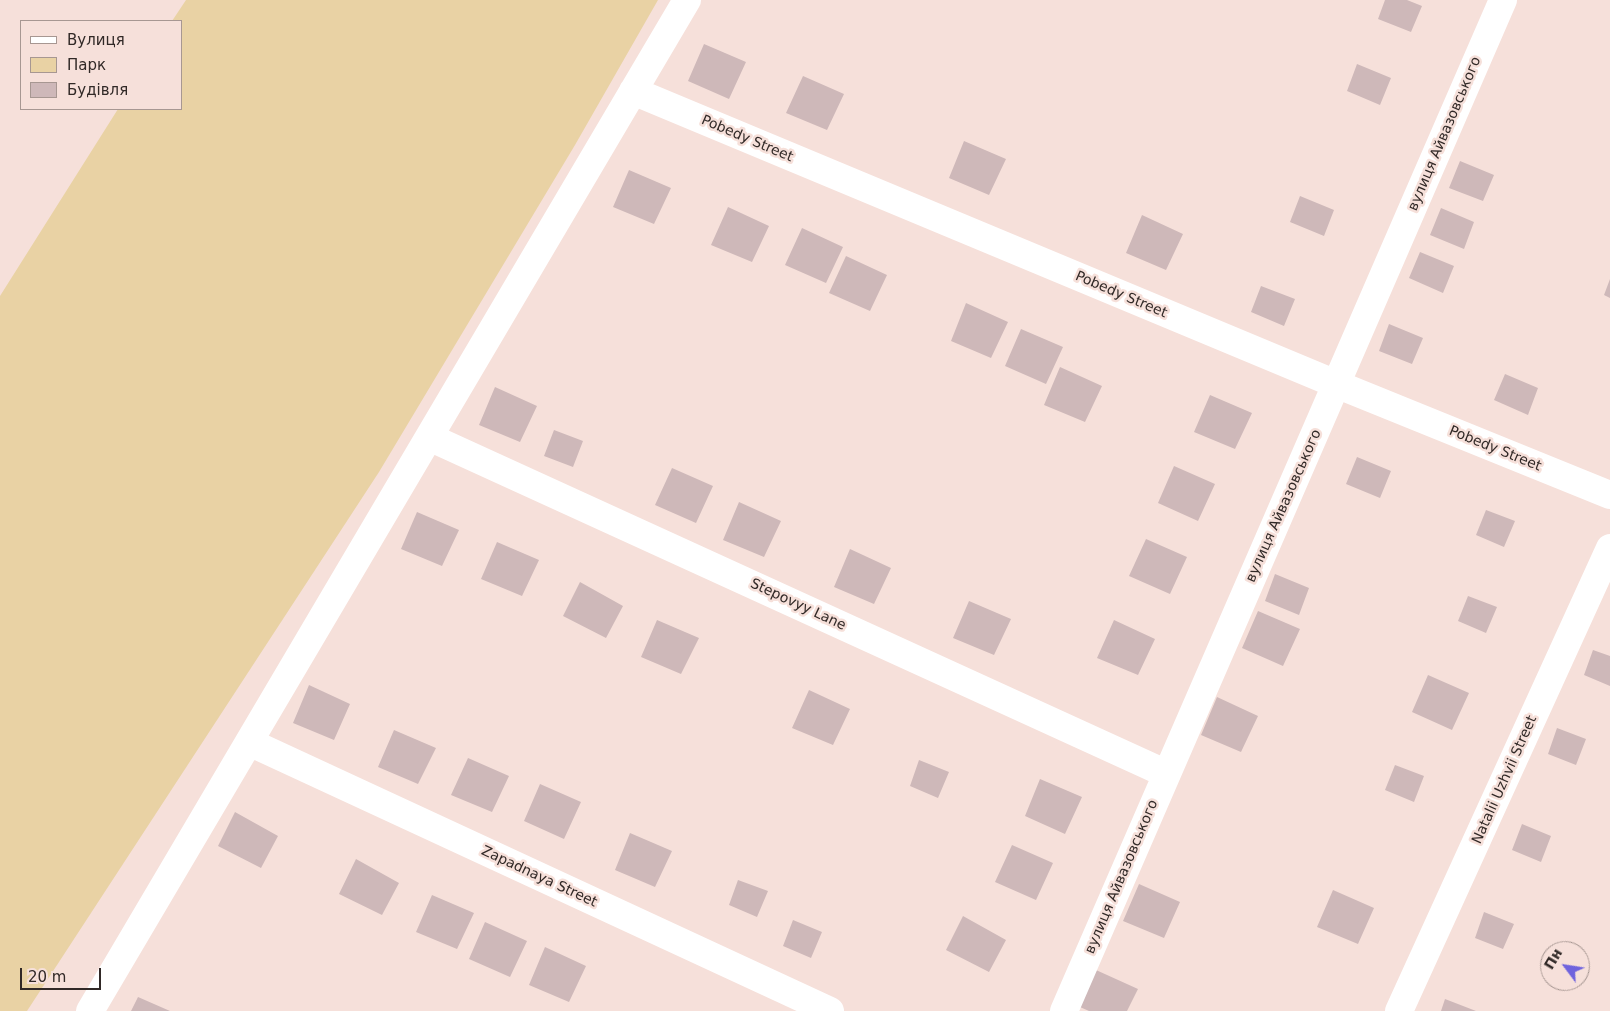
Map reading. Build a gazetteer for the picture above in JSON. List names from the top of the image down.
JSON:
{
  "streets": {
    "street": [
      "вулиця Айвазовського",
      "Pobedy Street",
      "Stepovyy Lane",
      "Natalii Uzhvii Street",
      "Zapadnaya Street"
    ]
  },
  "crossings": [
    ["вулиця Айвазовського", "Pobedy Street"],
    ["вулиця Айвазовського", "Stepovyy Lane"]
  ],
  "legend": ["Вулиця", "Парк", "Будівля"],
  "scale_bar": "20 m",
  "north": "top left"
}
